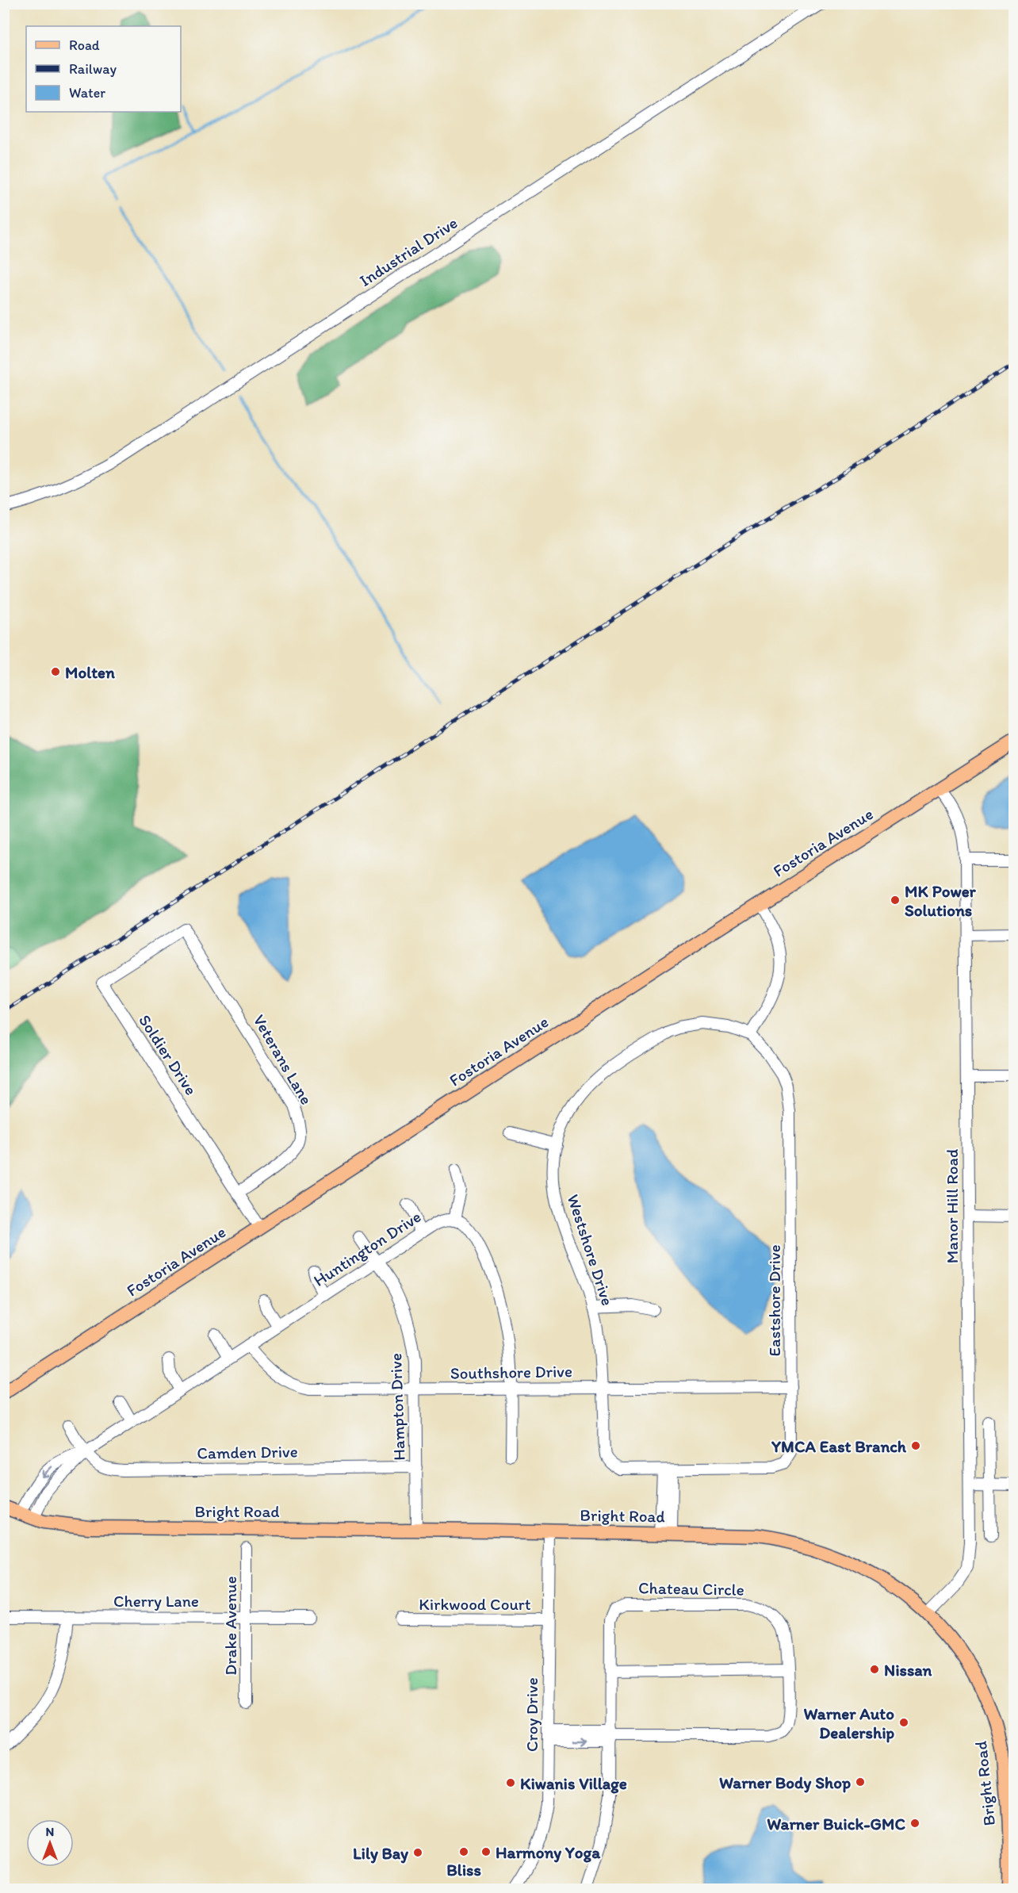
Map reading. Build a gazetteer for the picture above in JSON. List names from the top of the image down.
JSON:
{
  "streets": {
    "main road": ["Fostoria Avenue", "Bright Road"],
    "street": [
      "Industrial Drive",
      "Soldier Drive",
      "Veterans Lane",
      "Manor Hill Road",
      "Huntington Drive",
      "Westshore Drive",
      "Eastshore Drive",
      "Southshore Drive",
      "Hampton Drive",
      "Camden Drive",
      "Chateau Circle",
      "Cherry Lane",
      "Kirkwood Court",
      "Drake Avenue",
      "Croy Drive"
    ]
  },
  "crossings": [
    ["Fostoria Avenue", "Soldier Drive"],
    ["Fostoria Avenue", "Manor Hill Road"],
    ["Soldier Drive", "Veterans Lane"],
    ["Manor Hill Road", "Bright Road"],
    ["Huntington Drive", "Southshore Drive"],
    ["Huntington Drive", "Hampton Drive"],
    ["Huntington Drive", "Camden Drive"],
    ["Huntington Drive", "Bright Road"],
    ["Westshore Drive", "Eastshore Drive"],
    ["Westshore Drive", "Southshore Drive"],
    ["Eastshore Drive", "Southshore Drive"],
    ["Southshore Drive", "Hampton Drive"],
    ["Hampton Drive", "Camden Drive"],
    ["Hampton Drive", "Bright Road"],
    ["Bright Road", "Croy Drive"],
    ["Cherry Lane", "Drake Avenue"],
    ["Kirkwood Court", "Croy Drive"]
  ],
  "places": [
    "Molten",
    "MK Power Solutions",
    "YMCA East Branch",
    "Nissan",
    "Warner Auto Dealership",
    "Warner Body Shop",
    "Kiwanis Village",
    "Warner Buick-GMC",
    "Bliss",
    "Harmony Yoga",
    "Lily Bay"
  ],
  "legend": ["Road", "Railway", "Water"],
  "north": "top"
}
